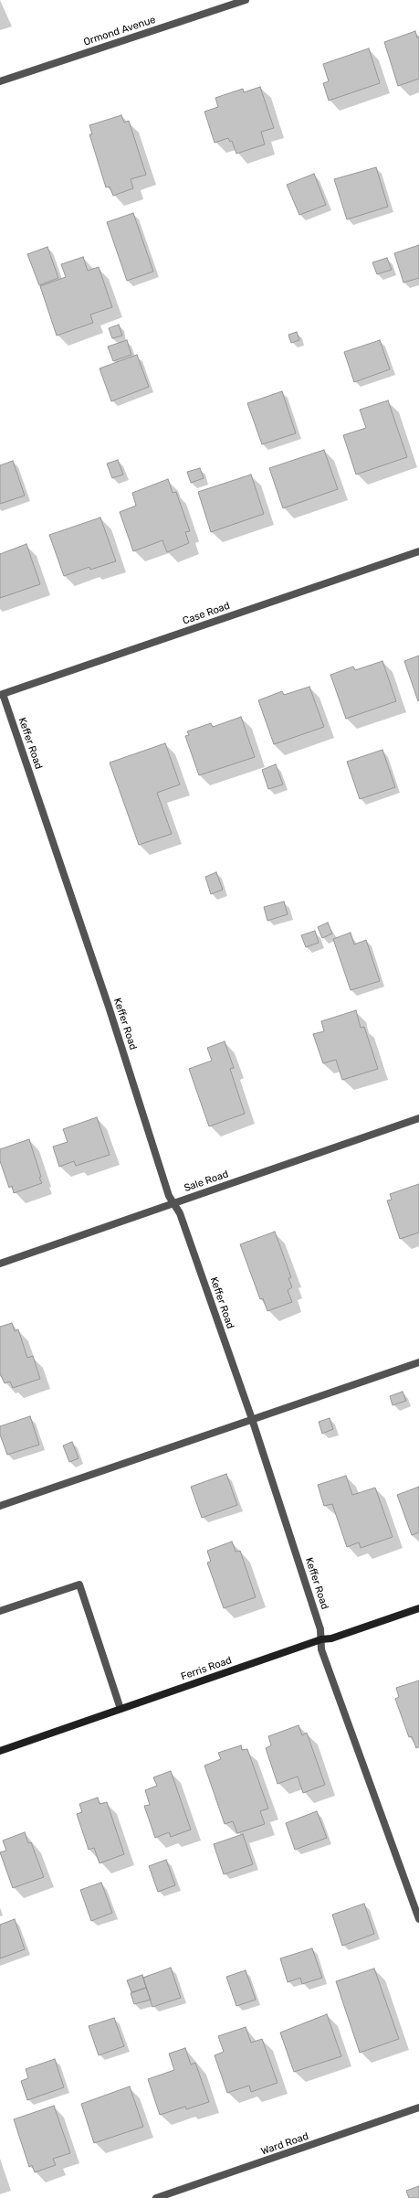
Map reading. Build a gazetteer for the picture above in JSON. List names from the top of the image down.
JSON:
{
  "streets": {
    "main road": ["Ferris Road"],
    "street": [
      "Ormond Avenue",
      "Case Road",
      "Keffer Road",
      "Sale Road",
      "Ward Road"
    ]
  },
  "crossings": [
    ["Case Road", "Keffer Road"],
    ["Keffer Road", "Sale Road"],
    ["Keffer Road", "Ferris Road"]
  ]
}
